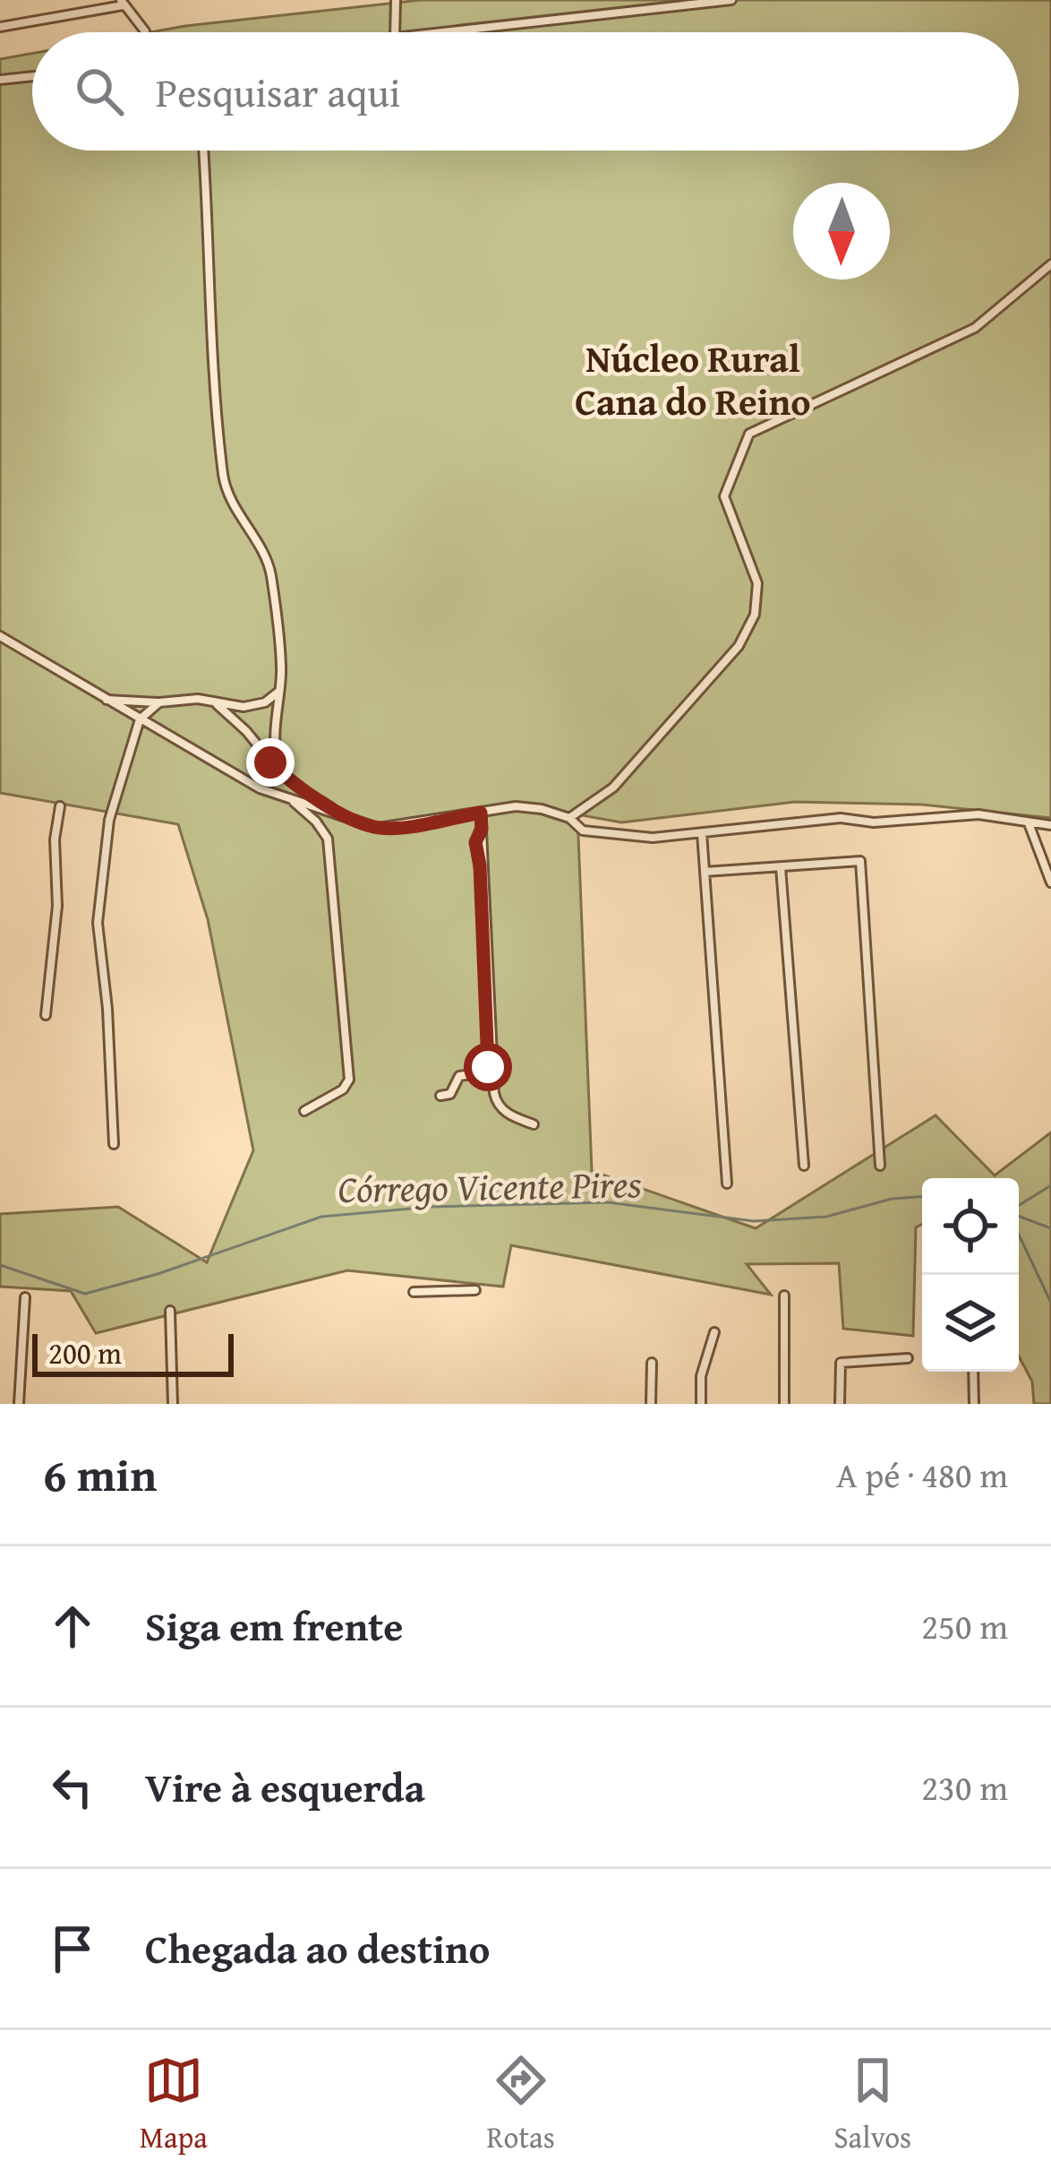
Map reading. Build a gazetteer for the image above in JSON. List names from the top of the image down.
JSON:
{
  "districts": ["Núcleo Rural Cana do Reino"],
  "water": ["Córrego Vicente Pires"],
  "scale_bar": "200 m",
  "north": "bottom",
  "page": {
    "search": "Pesquisar aqui",
    "scale": "200 m",
    "heading": ["6 min", "A pé · 480 m"],
    "list": [
      ["Siga em frente", "250 m"],
      ["Vire à esquerda", "230 m"],
      "Chegada ao destino"
    ],
    "nav": ["Mapa", "Rotas", "Salvos"]
  }
}
